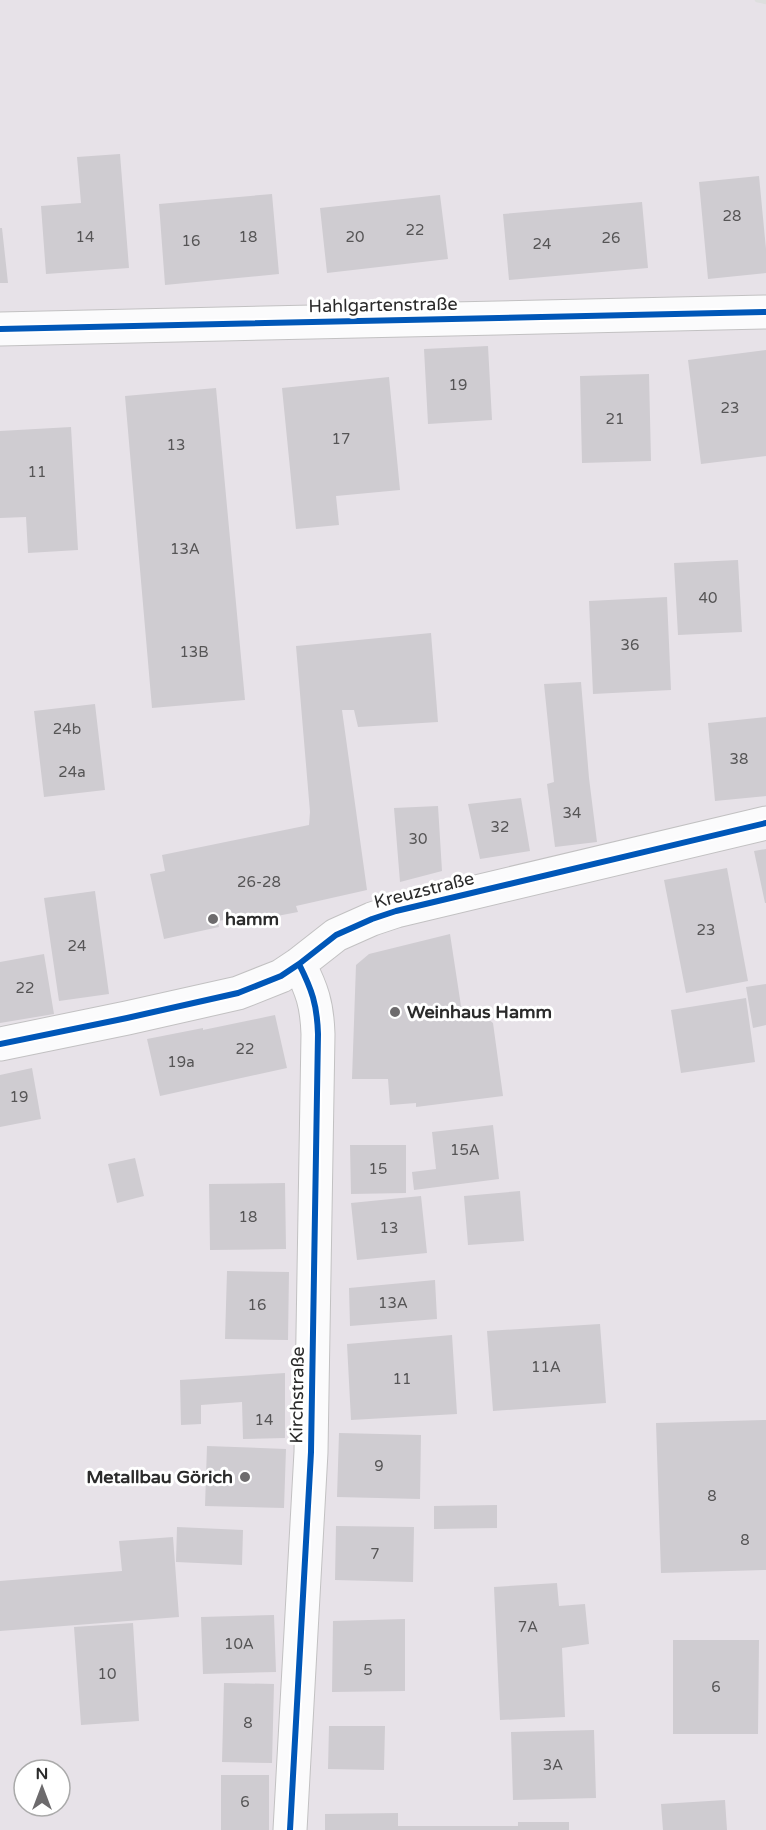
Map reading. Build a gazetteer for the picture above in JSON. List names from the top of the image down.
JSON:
{
  "streets": {
    "street": ["Hahlgartenstraße", "Kreuzstraße", "Kirchstraße"]
  },
  "crossings": [
    ["Kreuzstraße", "Kirchstraße"]
  ],
  "places": ["hamm", "Weinhaus Hamm", "Metallbau Görich"],
  "house_numbers": [
    "28",
    "22",
    "14",
    "18",
    "20",
    "26",
    "16",
    "24",
    "19",
    "23",
    "21",
    "17",
    "13",
    "11",
    "13A",
    "40",
    "36",
    "13B",
    "24b",
    "38",
    "24a",
    "34",
    "32",
    "30",
    "26-28",
    "23",
    "24",
    "22",
    "22",
    "19a",
    "19",
    "15A",
    "15",
    "18",
    "13",
    "13A",
    "16",
    "11A",
    "11",
    "14",
    "9",
    "8",
    "8",
    "7",
    "7A",
    "10A",
    "5",
    "10",
    "6",
    "8",
    "3A",
    "6"
  ],
  "north": "top"
}
